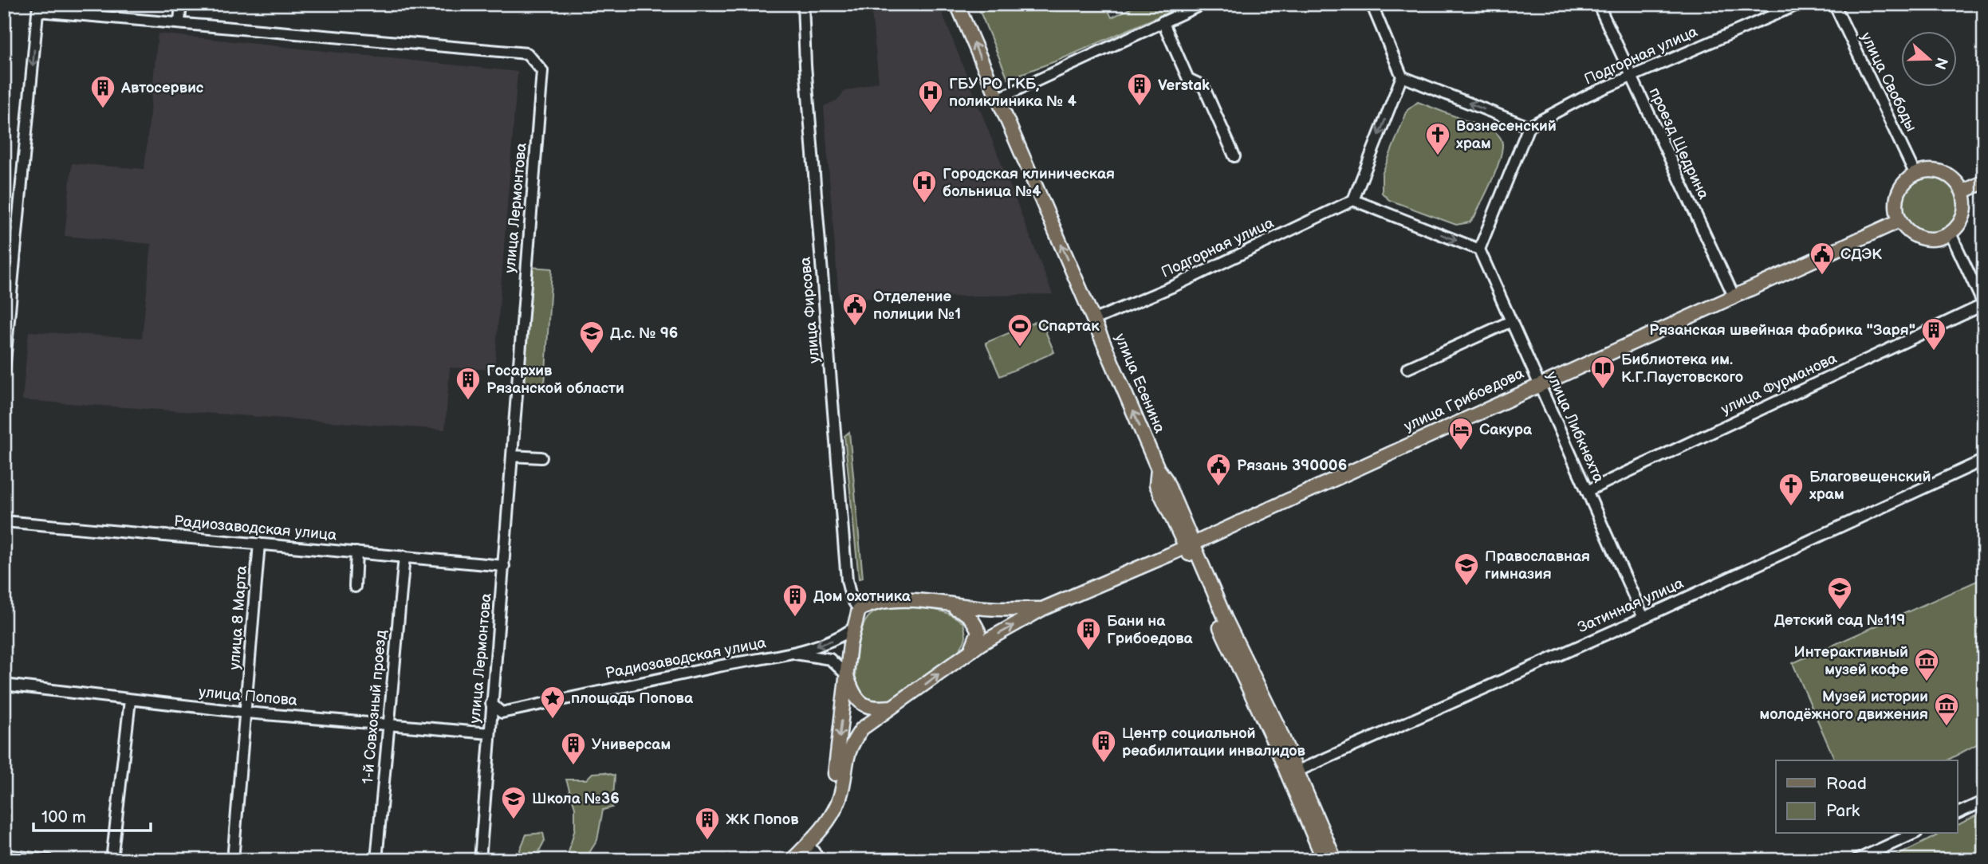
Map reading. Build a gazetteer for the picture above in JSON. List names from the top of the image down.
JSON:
{
  "streets": {
    "main road": ["улица Есенина", "улица Грибоедова"],
    "street": [
      "Подгорная улица",
      "улица Свободы",
      "проезд Щедрина",
      "улица Лермонтова",
      "улица Фирсова",
      "улица Фурманова",
      "улица Либкнехта",
      "Радиозаводская улица",
      "Затинная улица",
      "улица 8 Марта",
      "улица Попова",
      "1-й Совхозный проезд"
    ]
  },
  "crossings": [
    ["Подгорная улица", "проезд Щедрина"],
    ["Подгорная улица", "улица Есенина"],
    ["улица Свободы", "улица Грибоедова"],
    ["проезд Щедрина", "улица Грибоедова"],
    ["улица Лермонтова", "Радиозаводская улица"],
    ["улица Лермонтова", "улица Попова"],
    ["улица Есенина", "улица Грибоедова"],
    ["улица Есенина", "Затинная улица"],
    ["улица Фурманова", "улица Либкнехта"],
    ["улица Грибоедова", "улица Либкнехта"],
    ["улица Либкнехта", "Затинная улица"],
    ["Радиозаводская улица", "улица 8 Марта"],
    ["Радиозаводская улица", "1-й Совхозный проезд"],
    ["улица 8 Марта", "улица Попова"],
    ["улица Попова", "1-й Совхозный проезд"]
  ],
  "one_way": ["улица Есенина"],
  "places": {
    "building": [
      "Verstak",
      "Автосервис",
      "Рязанская швейная фабрика \"Заря\"",
      "Госархив Рязанской области",
      "Дом охотника",
      "Бани на Грибоедова",
      "Центр социальной реабилитации инвалидов",
      "Универсам",
      "ЖК Попов"
    ],
    "hospital": ["ГБУ РО ГКБ, поликлиника № 4", "Городская клиническая больница №4"],
    "church": ["Вознесенский храм", "Благовещенский храм"],
    "public building": ["СДЭК", "Отделение полиции №1", "Рязань 390006"],
    "sports": ["Спартак"],
    "school or university": [
      "Д.с. № 96",
      "Православная гимназия",
      "Детский сад №119",
      "Школа №36"
    ],
    "library": ["Библиотека им. К.Г.Паустовского"],
    "hotel": ["Сакура"],
    "museum": ["Интерактивный музей кофе", "Музей истории молодёжного движения"],
    "place": ["площадь Попова"]
  },
  "legend": ["Road", "Park"],
  "scale_bar": "100 m",
  "north": "right"
}
